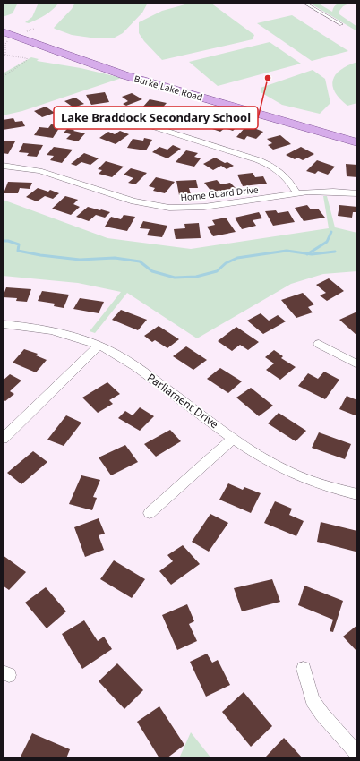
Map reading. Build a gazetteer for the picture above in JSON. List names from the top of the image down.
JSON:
{
  "streets": {
    "main road": ["Burke Lake Road"],
    "street": ["Home Guard Drive", "Parliament Drive"]
  },
  "places": ["Lake Braddock Secondary School"]
}
